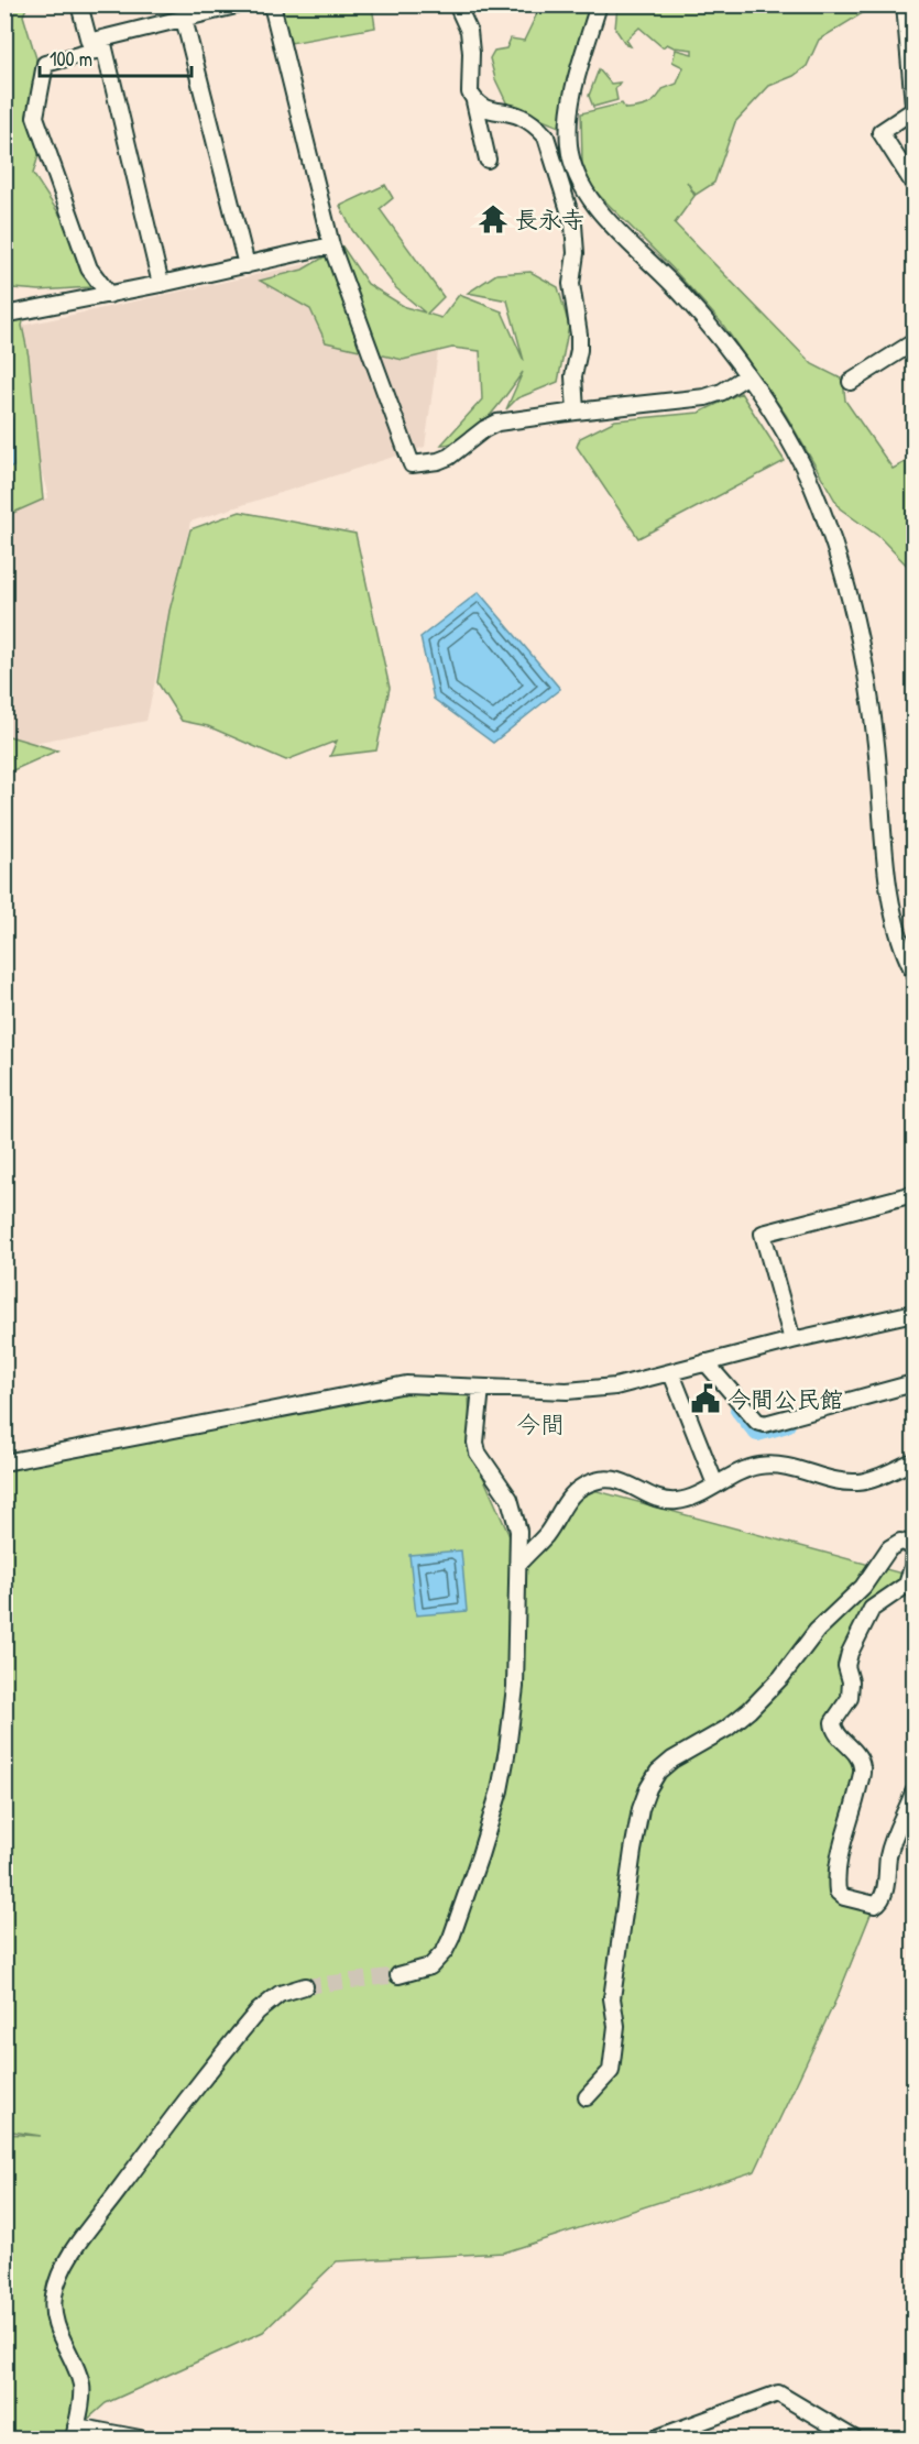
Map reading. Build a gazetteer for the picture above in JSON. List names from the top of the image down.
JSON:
{
  "districts": ["今間"],
  "places": {
    "temple": ["長永寺"],
    "public building": ["今間公民館"]
  },
  "scale_bar": "100 m"
}
